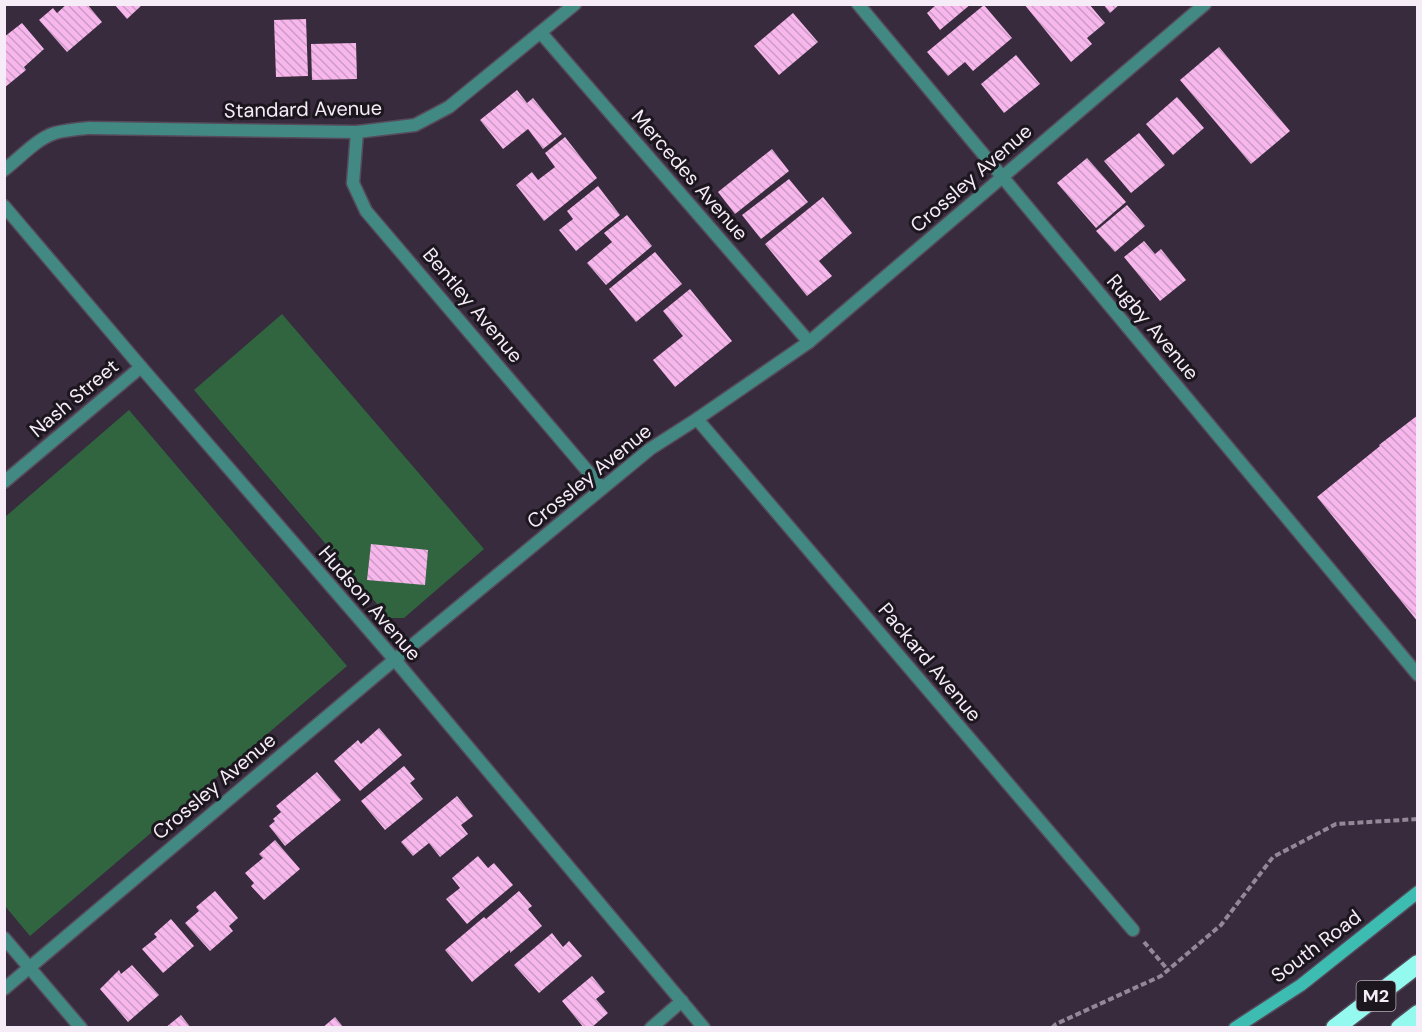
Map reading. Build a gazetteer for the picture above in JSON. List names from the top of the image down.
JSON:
{
  "streets": {
    "highway": ["M2"],
    "main road": ["South Road"],
    "street": [
      "Standard Avenue",
      "Mercedes Avenue",
      "Crossley Avenue",
      "Bentley Avenue",
      "Rugby Avenue",
      "Nash Street",
      "Hudson Avenue",
      "Packard Avenue"
    ]
  },
  "crossings": [
    ["Standard Avenue", "Mercedes Avenue"],
    ["Standard Avenue", "Bentley Avenue"],
    ["Mercedes Avenue", "Crossley Avenue"],
    ["Crossley Avenue", "Bentley Avenue"],
    ["Crossley Avenue", "Rugby Avenue"],
    ["Crossley Avenue", "Hudson Avenue"],
    ["Crossley Avenue", "Packard Avenue"],
    ["Nash Street", "Hudson Avenue"]
  ]
}
